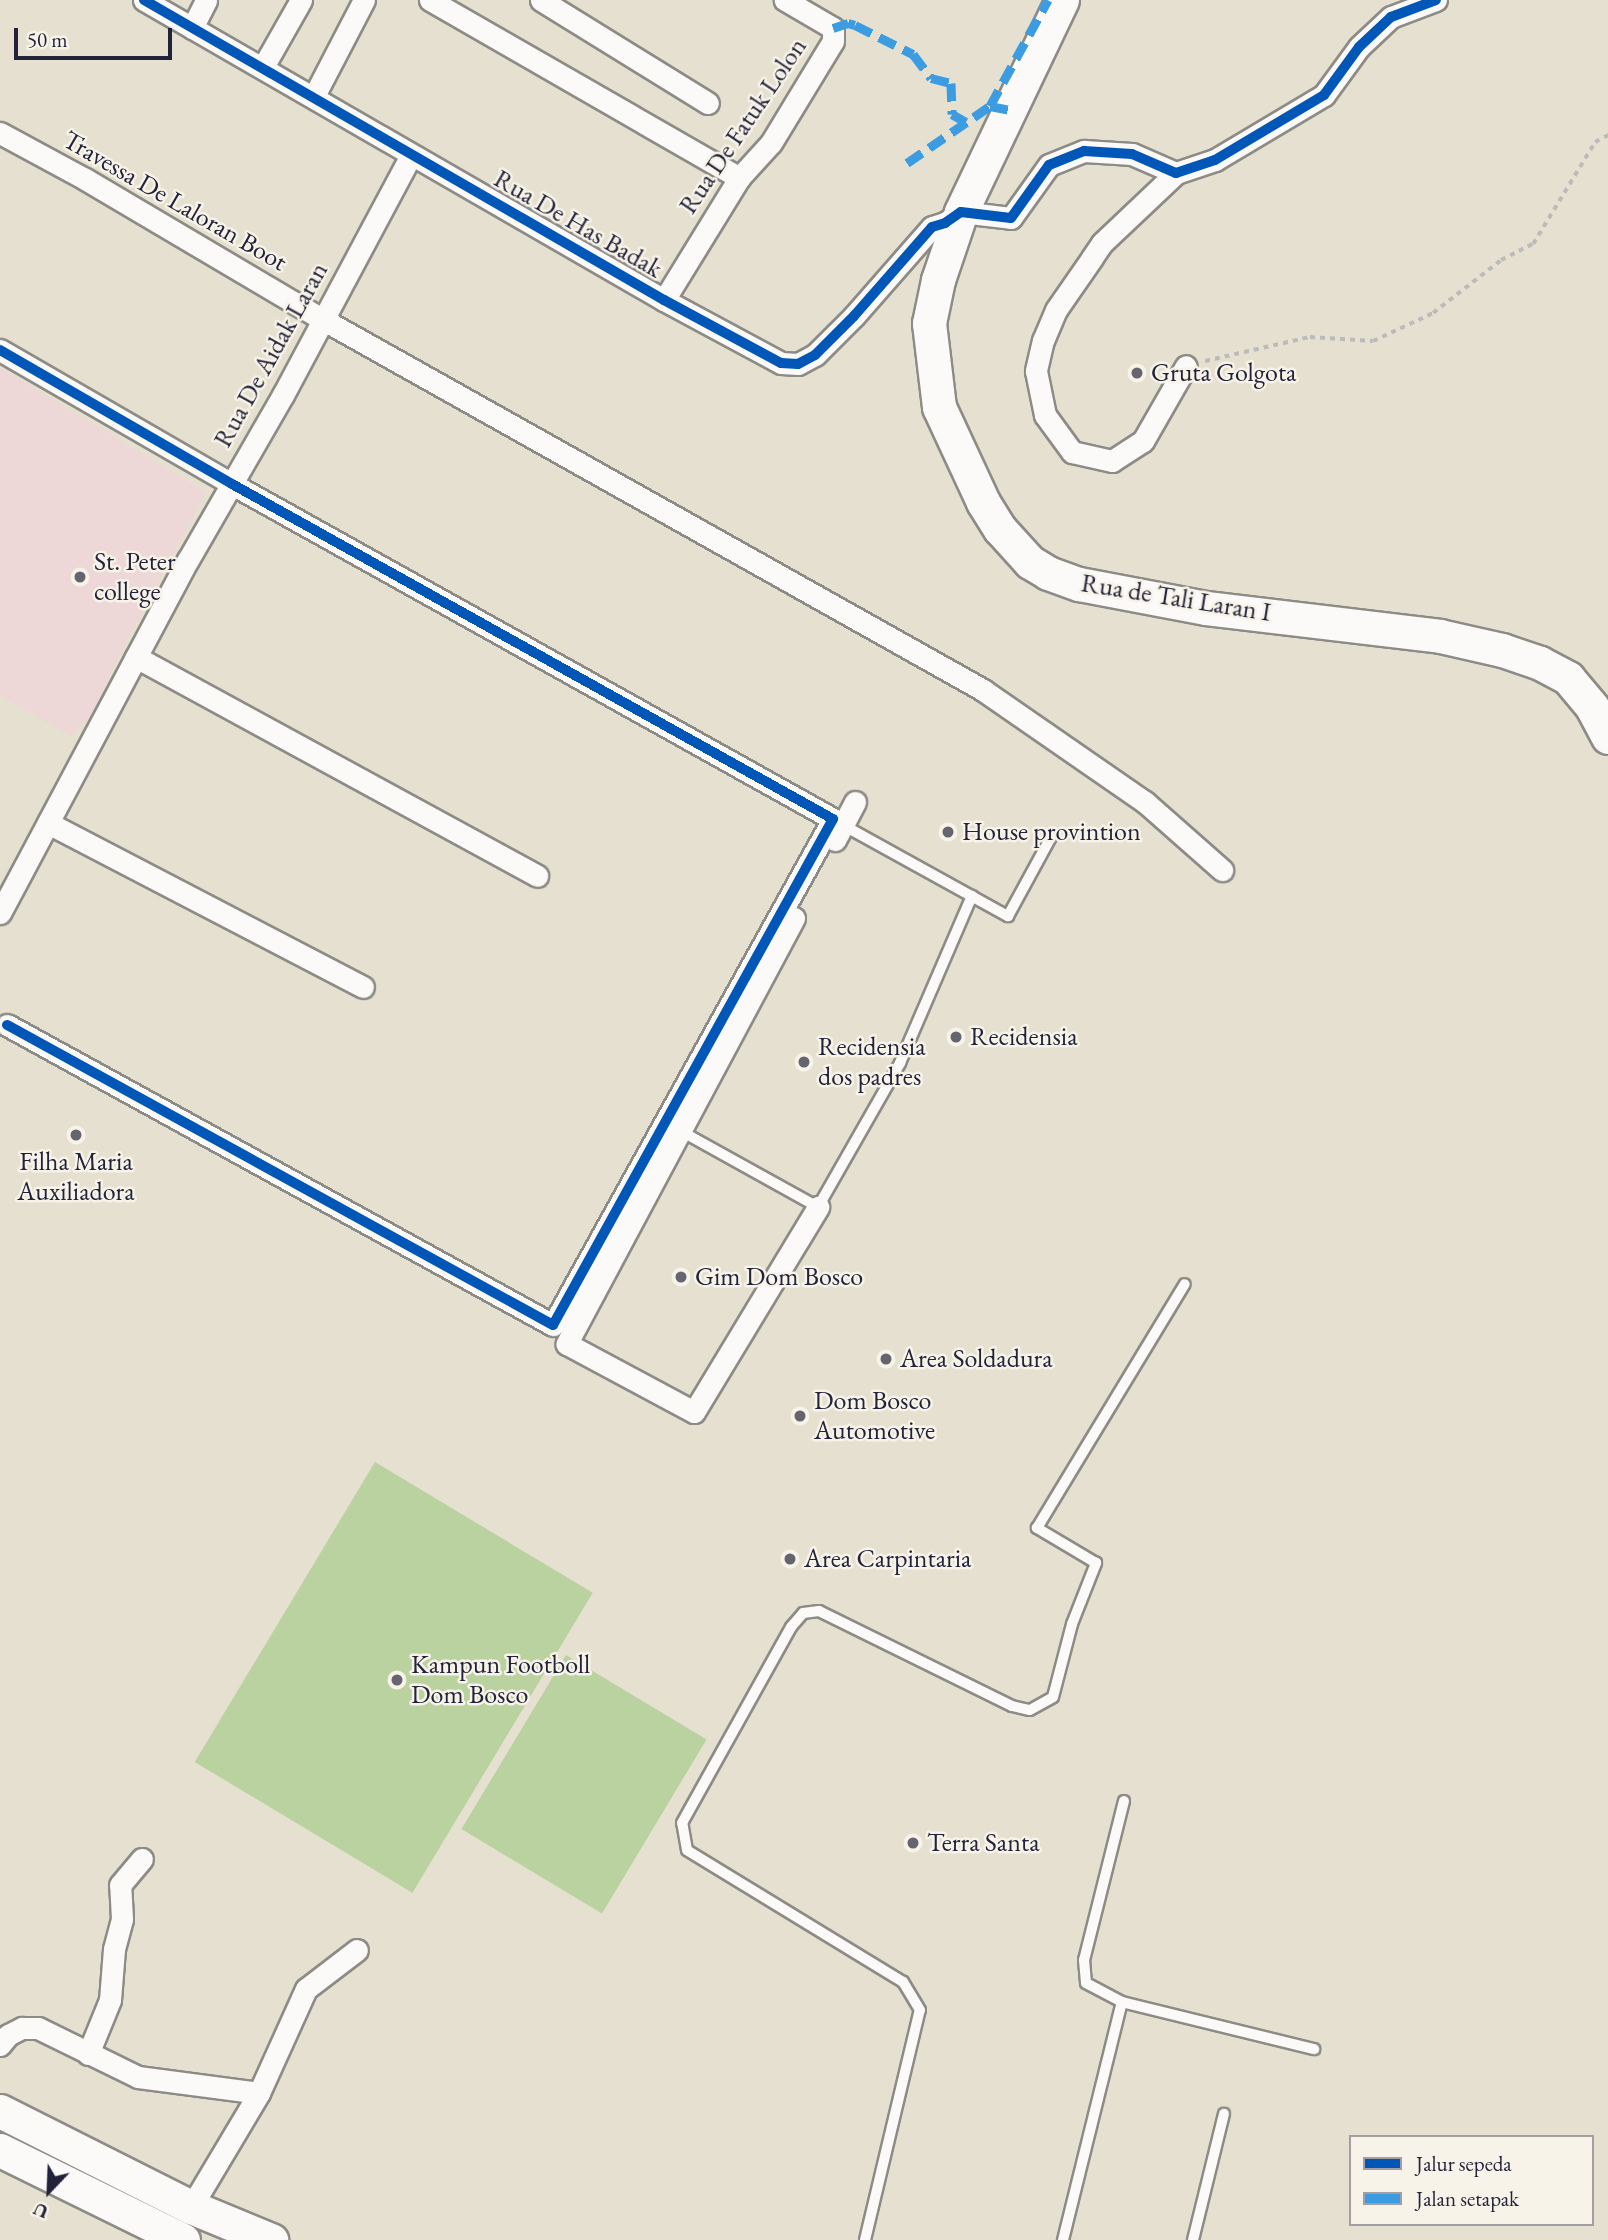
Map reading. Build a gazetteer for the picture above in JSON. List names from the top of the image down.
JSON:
{
  "streets": {
    "main road": ["Rua de Tali Laran I"],
    "street": [
      "Rua De Fatuk Lolon",
      "Travessa De Laloran Boot",
      "Rua De Has Badak",
      "Rua De Aidak Laran"
    ]
  },
  "crossings": [
    ["Rua De Fatuk Lolon", "Rua De Has Badak"],
    ["Travessa De Laloran Boot", "Rua De Aidak Laran"],
    ["Rua De Has Badak", "Rua De Aidak Laran"],
    ["Rua De Has Badak", "Rua de Tali Laran I"]
  ],
  "places": [
    "Gruta Golgota",
    "St. Peter college",
    "House provintion",
    "Recidensia",
    "Recidensia dos padres",
    "Filha Maria Auxiliadora",
    "Gim Dom Bosco",
    "Area Soldadura",
    "Dom Bosco Automotive",
    "Area Carpintaria",
    "Kampun Footboll Dom Bosco",
    "Terra Santa"
  ],
  "legend": ["Jalur sepeda", "Jalan setapak"],
  "scale_bar": "50 m",
  "north": "bottom left"
}
